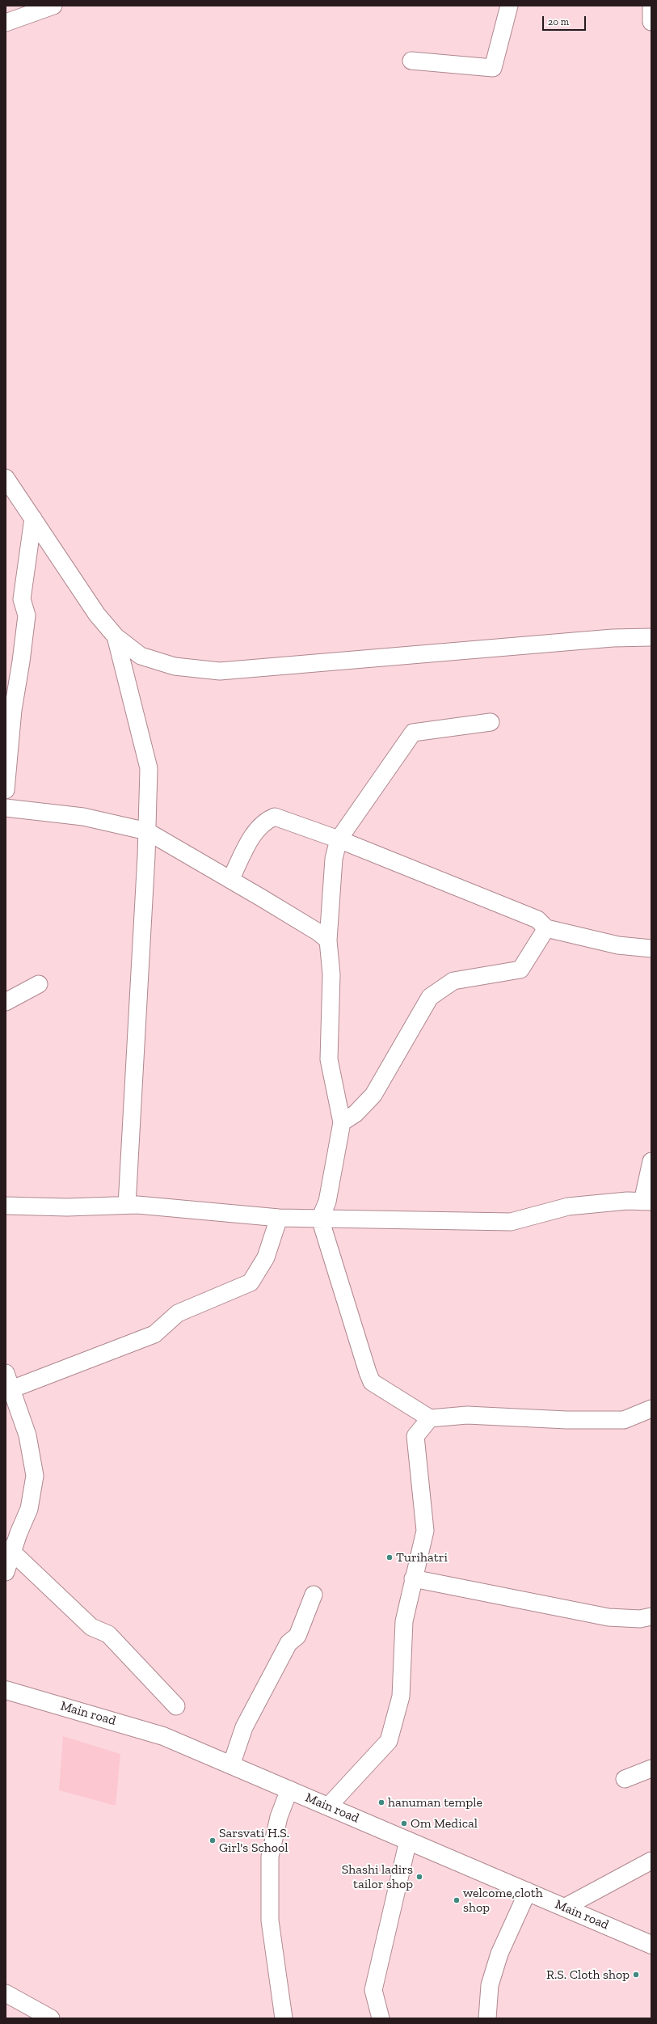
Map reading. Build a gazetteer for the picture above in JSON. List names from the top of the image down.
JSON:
{
  "streets": {
    "street": ["Main road"]
  },
  "places": [
    "Turihatri",
    "hanuman temple",
    "Om Medical",
    "Sarsvati H.S. Girl's School",
    "Shashi ladirs tailor shop",
    "welcome,cloth shop",
    "R.S. Cloth shop"
  ],
  "scale_bar": "20 m"
}
